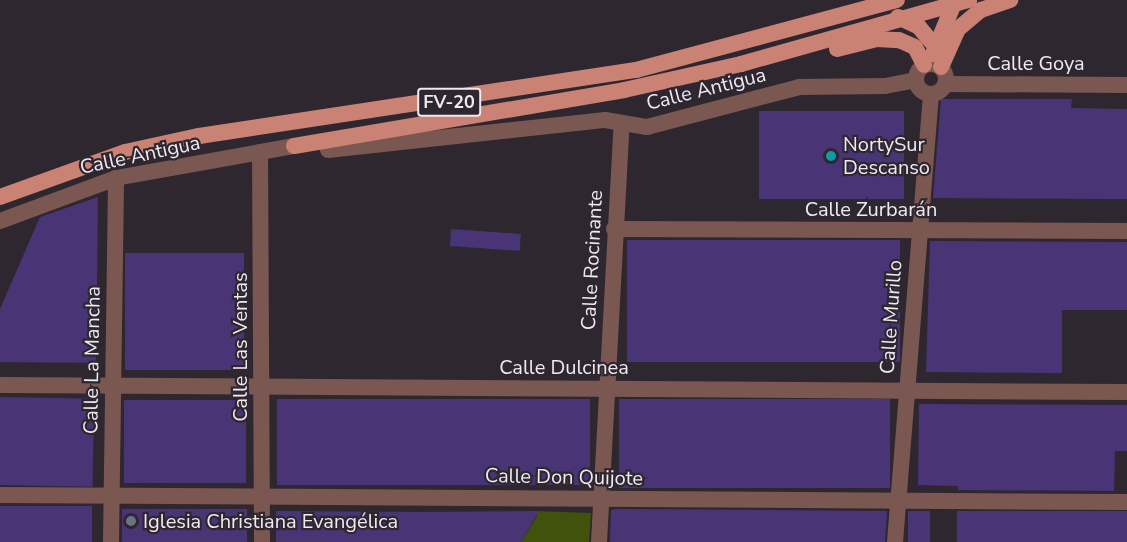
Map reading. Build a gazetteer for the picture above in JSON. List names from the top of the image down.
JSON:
{
  "streets": {
    "main road": ["FV-20"],
    "street": [
      "Calle Goya",
      "Calle Antigua",
      "Calle Zurbarán",
      "Calle Rocinante",
      "Calle Murillo",
      "Calle Las Ventas",
      "Calle La Mancha",
      "Calle Dulcinea",
      "Calle Don Quijote"
    ]
  },
  "crossings": [
    ["Calle Antigua", "Calle Rocinante"],
    ["Calle Antigua", "Calle Las Ventas"],
    ["Calle Antigua", "Calle La Mancha"],
    ["Calle Zurbarán", "Calle Rocinante"],
    ["Calle Zurbarán", "Calle Murillo"],
    ["Calle Rocinante", "Calle Dulcinea"],
    ["Calle Rocinante", "Calle Don Quijote"],
    ["Calle Murillo", "Calle Dulcinea"],
    ["Calle Murillo", "Calle Don Quijote"],
    ["Calle Las Ventas", "Calle Dulcinea"],
    ["Calle Las Ventas", "Calle Don Quijote"],
    ["Calle La Mancha", "Calle Dulcinea"],
    ["Calle La Mancha", "Calle Don Quijote"]
  ],
  "places": ["NortySur Descanso", "Iglesia Christiana Evangélica"]
}
